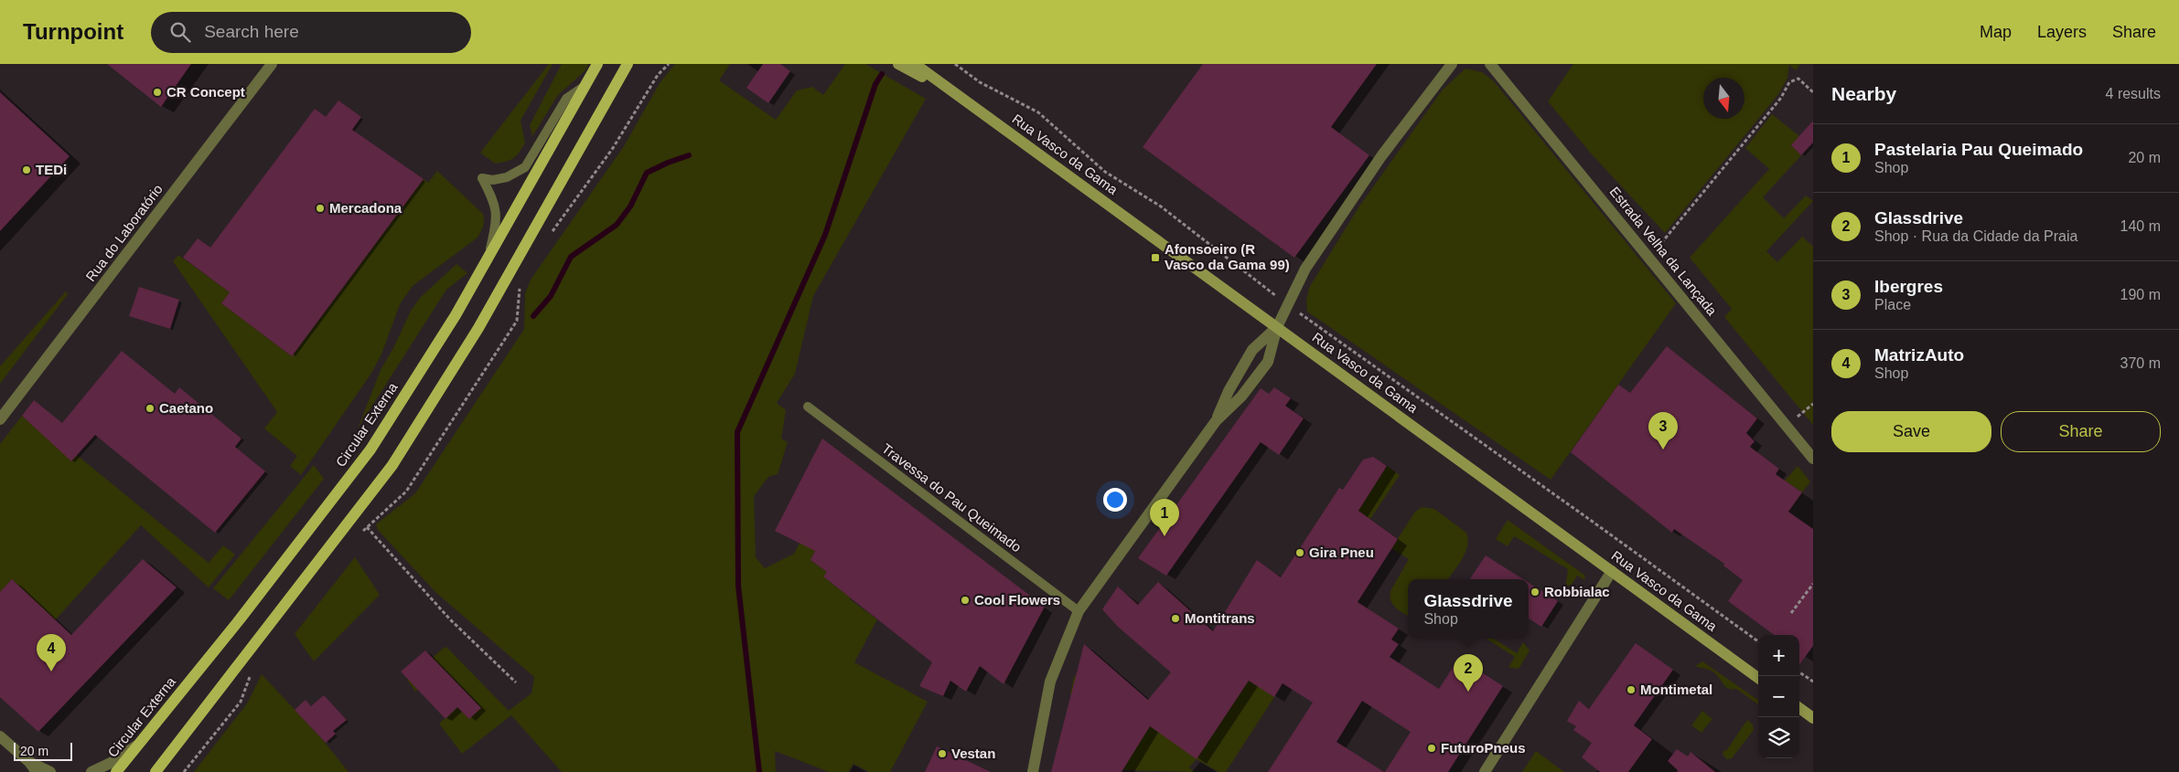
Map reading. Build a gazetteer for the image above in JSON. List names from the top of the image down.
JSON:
{
  "streets": {
    "main road": ["Rua Vasco da Gama", "Circular Externa"],
    "street": ["Rua do Laboratório", "Estrada Velha da Lançada"],
    "lane": ["Travessa do Pau Queimado"]
  },
  "places": {
    "other": [
      "CR Concept",
      "TEDi",
      "Mercadona",
      "Caetano",
      "Gira Pneu",
      "Robbialac",
      "Cool Flowers",
      "Montitrans",
      "Montimetal",
      "FuturoPneus",
      "Vestan"
    ],
    "transit": ["Afonsoeiro (R Vasco da Gama 99)"]
  },
  "scale_bar": "20 m",
  "north": "bottom",
  "page": {
    "header": "Turnpoint",
    "search": "Search here",
    "nav": ["Map", "Layers", "Share"],
    "heading": ["Nearby", "4 results"],
    "list": [
      {
        "mark": "1",
        "name": "Pastelaria Pau Queimado",
        "note": "Shop",
        "value": "20 m"
      },
      {
        "mark": "2",
        "name": "Glassdrive",
        "note": "Shop · Rua da Cidade da Praia",
        "value": "140 m"
      },
      {
        "mark": "3",
        "name": "Ibergres",
        "note": "Place",
        "value": "190 m"
      },
      {
        "mark": "4",
        "name": "MatrizAuto",
        "note": "Shop",
        "value": "370 m"
      }
    ],
    "buttons": ["Save", "Share"],
    "pins": [
      "3",
      "1",
      "4",
      "2"
    ],
    "popup": ["Glassdrive", "Shop"],
    "map_buttons": ["+", "−"],
    "scale": "20 m"
  }
}
